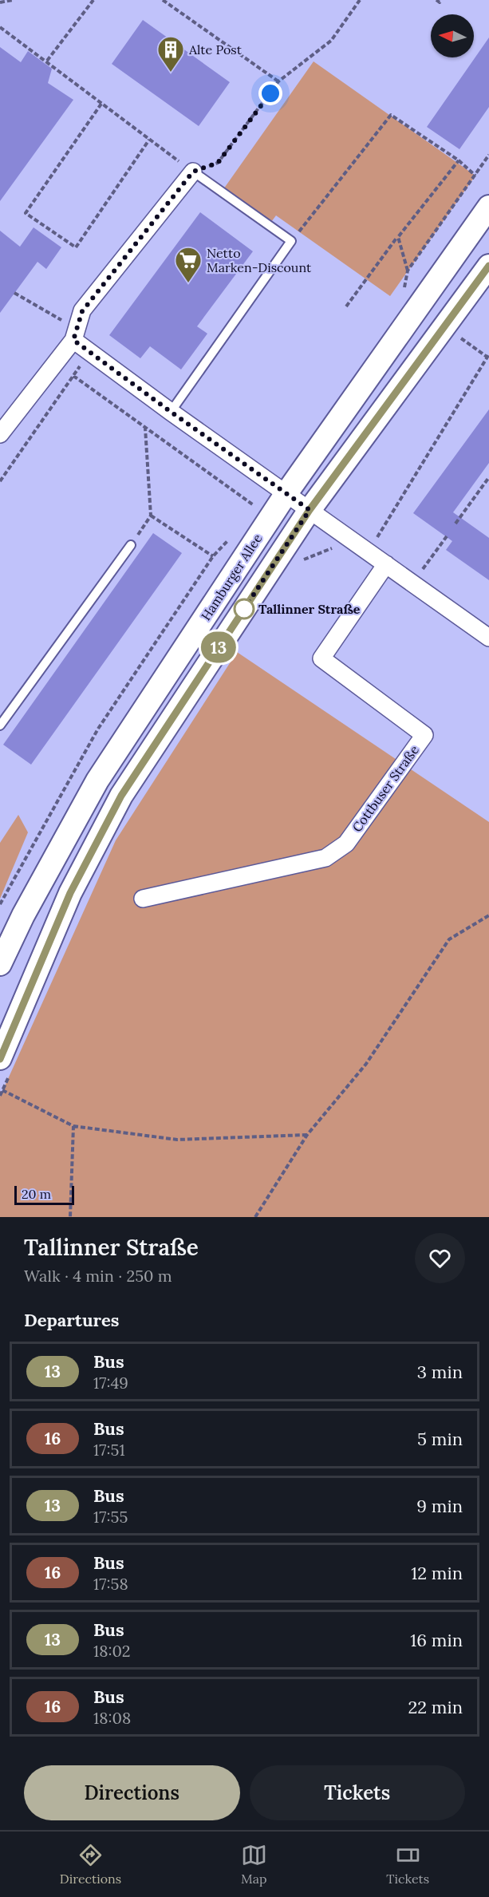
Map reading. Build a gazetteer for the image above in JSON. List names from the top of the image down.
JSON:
{
  "streets": {
    "street": ["Hamburger Allee", "Cottbuser Straße"]
  },
  "places": {
    "building": ["Alte Post"],
    "supermarket": ["Netto Marken-Discount"],
    "other": ["Tallinner Straße"]
  },
  "lines": ["bus line 13"],
  "scale_bar": "20 m",
  "north": "left",
  "page": {
    "on_map": "13",
    "scale": "20 m",
    "heading": [
      ["Tallinner Straße", "Walk · 4 min · 250 m"],
      "Departures"
    ],
    "list": [
      {
        "mark": "13",
        "name": "Bus",
        "note": "17:49",
        "value": "3 min"
      },
      {
        "mark": "16",
        "name": "Bus",
        "note": "17:51",
        "value": "5 min"
      },
      {
        "mark": "13",
        "name": "Bus",
        "note": "17:55",
        "value": "9 min"
      },
      {
        "mark": "16",
        "name": "Bus",
        "note": "17:58",
        "value": "12 min"
      },
      {
        "mark": "13",
        "name": "Bus",
        "note": "18:02",
        "value": "16 min"
      },
      {
        "mark": "16",
        "name": "Bus",
        "note": "18:08",
        "value": "22 min"
      }
    ],
    "buttons": ["Directions", "Tickets"],
    "tabs": ["Directions", "Map", "Tickets"]
  }
}
